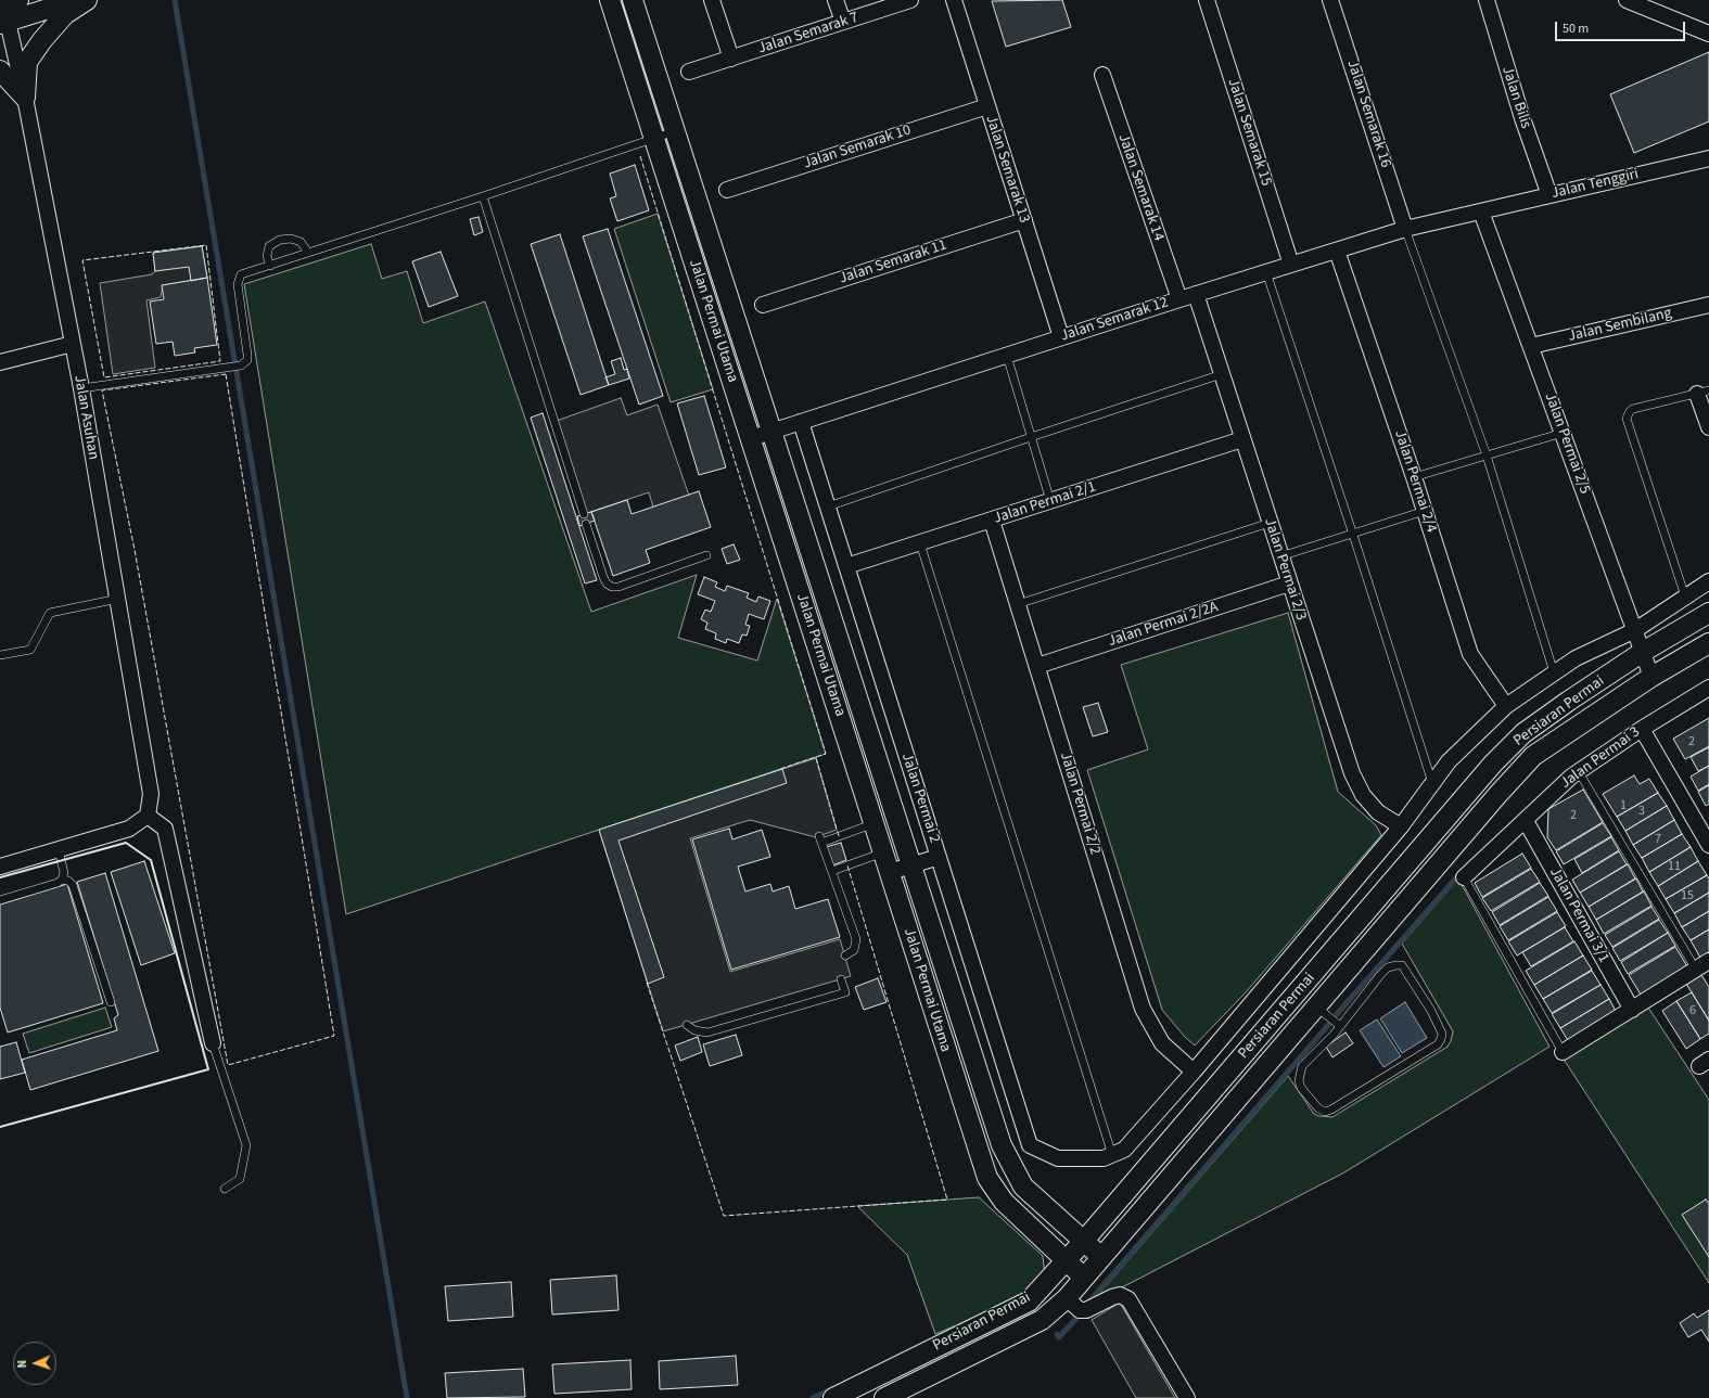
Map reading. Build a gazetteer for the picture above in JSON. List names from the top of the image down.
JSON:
{
  "streets": {
    "street": [
      "Jalan Semarak 7",
      "Jalan Bilis",
      "Jalan Semarak 16",
      "Jalan Semarak 15",
      "Jalan Semarak 10",
      "Jalan Semarak 13",
      "Jalan Tenggiri",
      "Jalan Semarak 14",
      "Jalan Semarak 11",
      "Jalan Semarak 12",
      "Jalan Permai Utama",
      "Jalan Sembilang",
      "Jalan Asuhan",
      "Jalan Permai 2/5",
      "Jalan Permai 2/4",
      "Jalan Permai 2/1",
      "Jalan Permai 2/3",
      "Jalan Permai 2/2A",
      "Persiaran Permai",
      "Jalan Permai 3",
      "Jalan Permai 2",
      "Jalan Permai 2/2",
      "Jalan Permai 3/1"
    ]
  },
  "crossings": [
    ["Jalan Bilis", "Jalan Tenggiri"],
    ["Jalan Semarak 16", "Jalan Semarak 12"],
    ["Jalan Semarak 15", "Jalan Semarak 12"],
    ["Jalan Semarak 10", "Jalan Semarak 13"],
    ["Jalan Semarak 13", "Jalan Semarak 11"],
    ["Jalan Semarak 13", "Jalan Semarak 12"],
    ["Jalan Tenggiri", "Jalan Semarak 12"],
    ["Jalan Tenggiri", "Jalan Permai 2/5"],
    ["Jalan Semarak 14", "Jalan Semarak 12"],
    ["Jalan Semarak 12", "Jalan Permai Utama"],
    ["Jalan Semarak 12", "Jalan Permai 2/5"],
    ["Jalan Semarak 12", "Jalan Permai 2/4"],
    ["Jalan Semarak 12", "Jalan Permai 2/3"],
    ["Jalan Semarak 12", "Jalan Permai 2"],
    ["Jalan Permai Utama", "Persiaran Permai"],
    ["Jalan Sembilang", "Jalan Permai 2/5"],
    ["Jalan Permai 2/5", "Persiaran Permai"],
    ["Jalan Permai 2/1", "Jalan Permai 2/3"],
    ["Jalan Permai 2/1", "Jalan Permai 2"],
    ["Jalan Permai 2/1", "Jalan Permai 2/2"],
    ["Jalan Permai 2/3", "Jalan Permai 2/2A"],
    ["Jalan Permai 2/2A", "Jalan Permai 2/2"],
    ["Jalan Permai 3", "Jalan Permai 3/1"]
  ],
  "house_numbers": [
    "2",
    "1",
    "3",
    "2",
    "7",
    "11",
    "15",
    "6"
  ],
  "scale_bar": "50 m",
  "north": "left"
}
